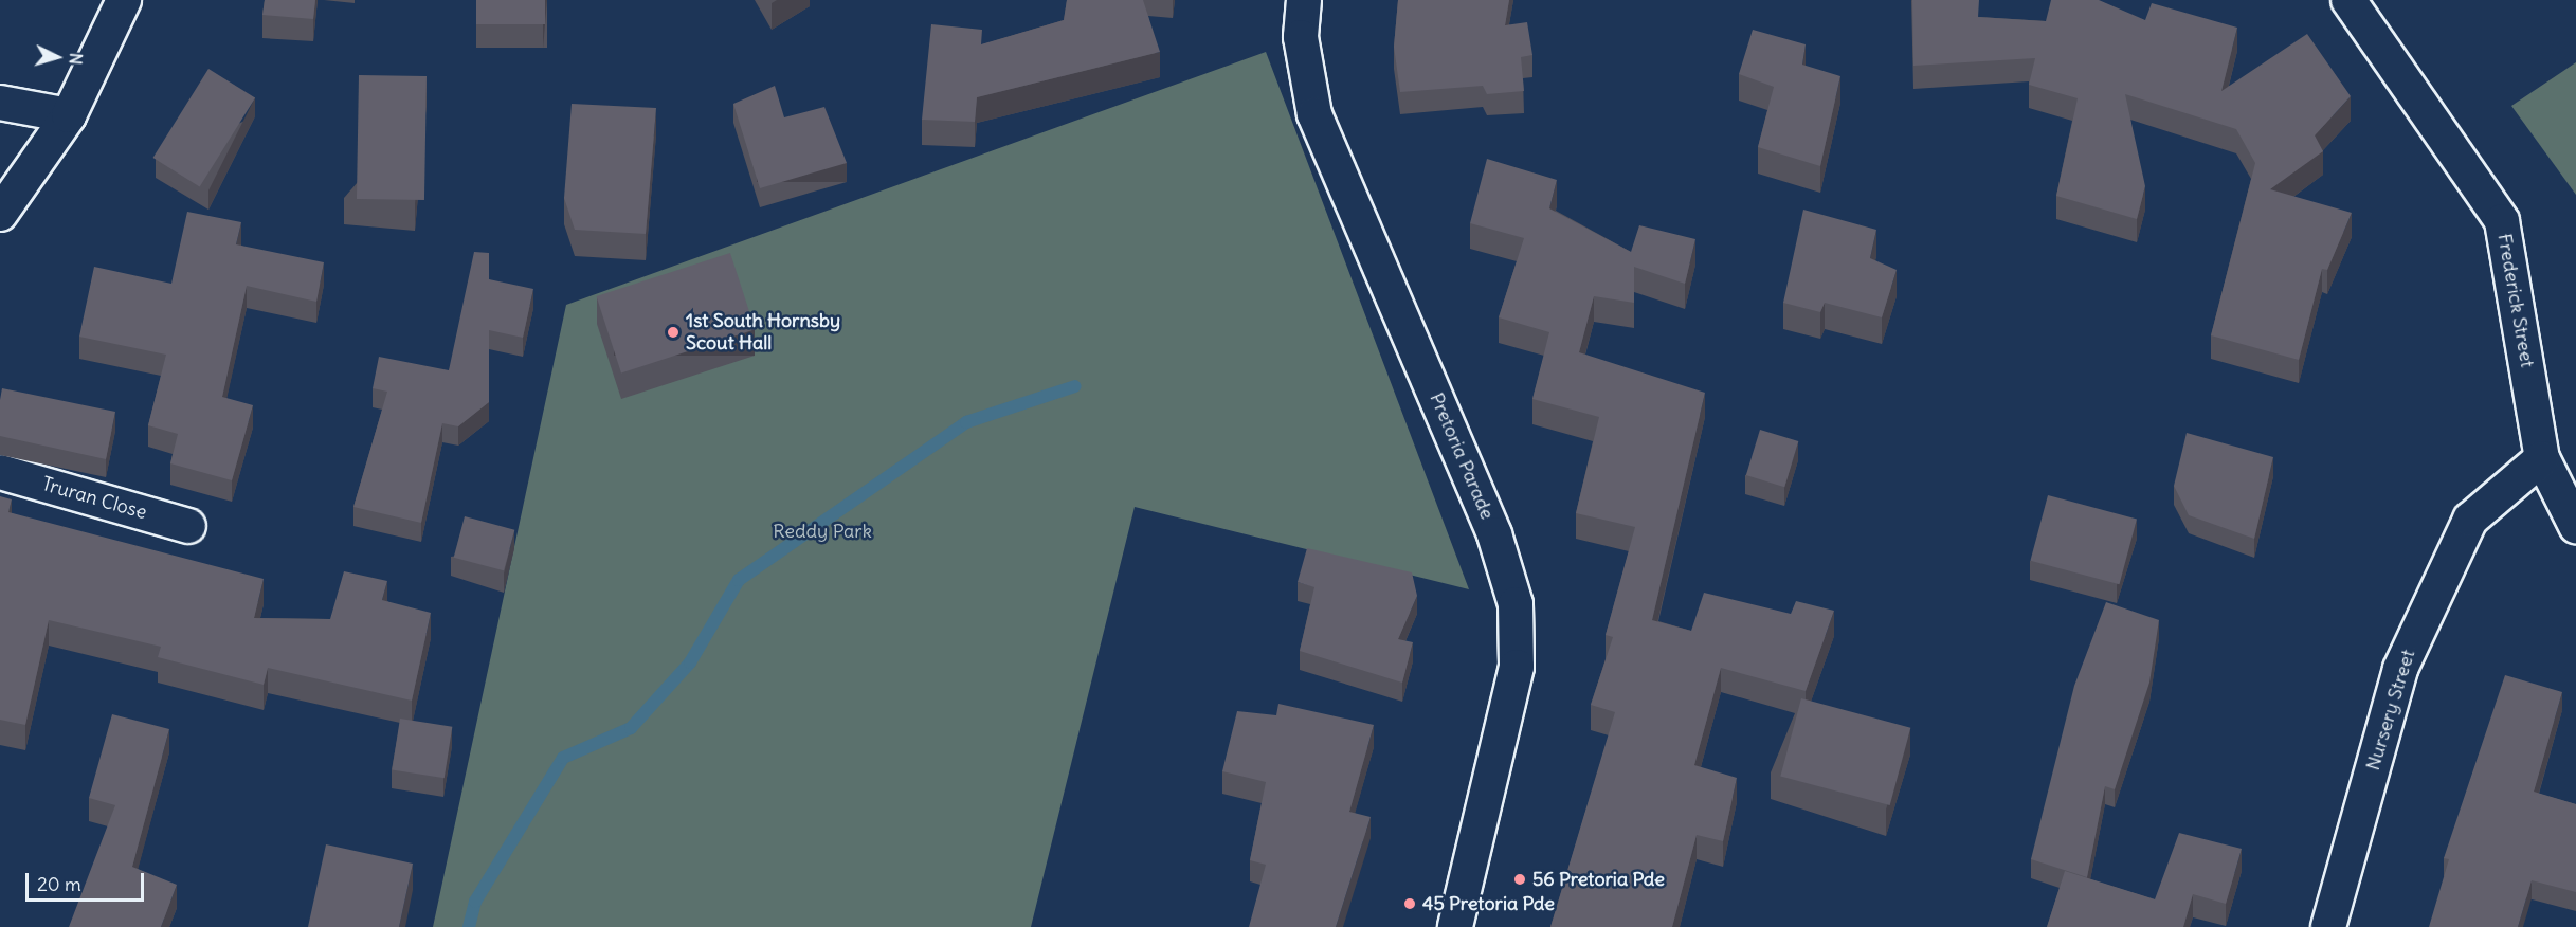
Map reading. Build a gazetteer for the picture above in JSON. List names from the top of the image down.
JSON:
{
  "streets": {
    "street": [
      "Frederick Street",
      "Pretoria Parade",
      "Truran Close",
      "Nursery Street"
    ]
  },
  "crossings": [
    ["Frederick Street", "Nursery Street"]
  ],
  "parks": ["Reddy Park"],
  "places": ["1st South Hornsby Scout Hall", "56 Pretoria Pde", "45 Pretoria Pde"],
  "scale_bar": "20 m",
  "north": "right"
}
